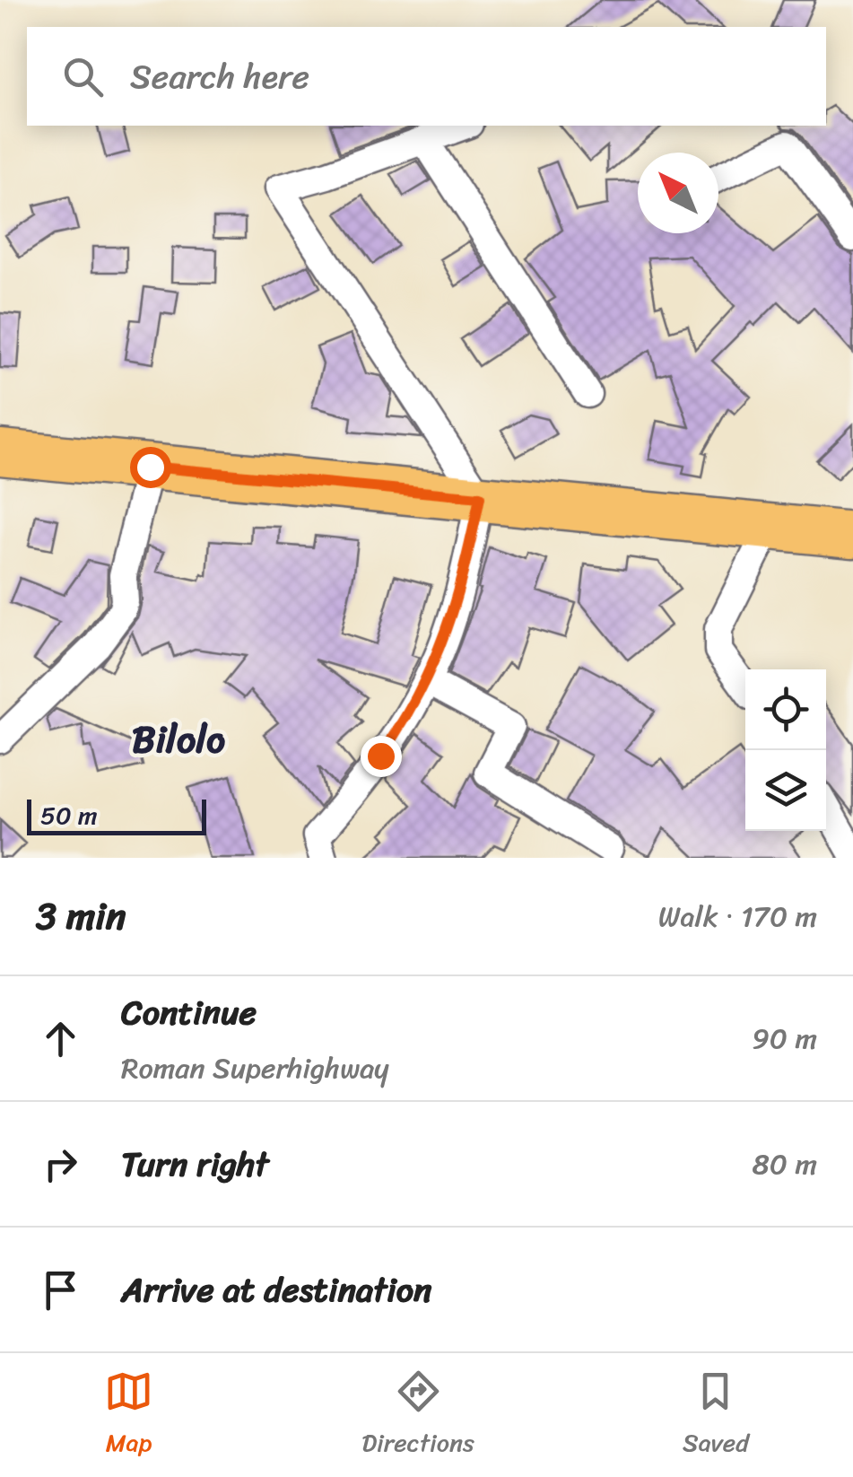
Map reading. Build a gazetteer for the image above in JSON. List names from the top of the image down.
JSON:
{
  "districts": ["Bilolo"],
  "scale_bar": "50 m",
  "north": "top left",
  "page": {
    "search": "Search here",
    "scale": "50 m",
    "heading": ["3 min", "Walk · 170 m"],
    "list": [
      ["Continue", "Roman Superhighway", "90 m"],
      ["Turn right", "80 m"],
      "Arrive at destination"
    ],
    "nav": ["Map", "Directions", "Saved"]
  }
}
